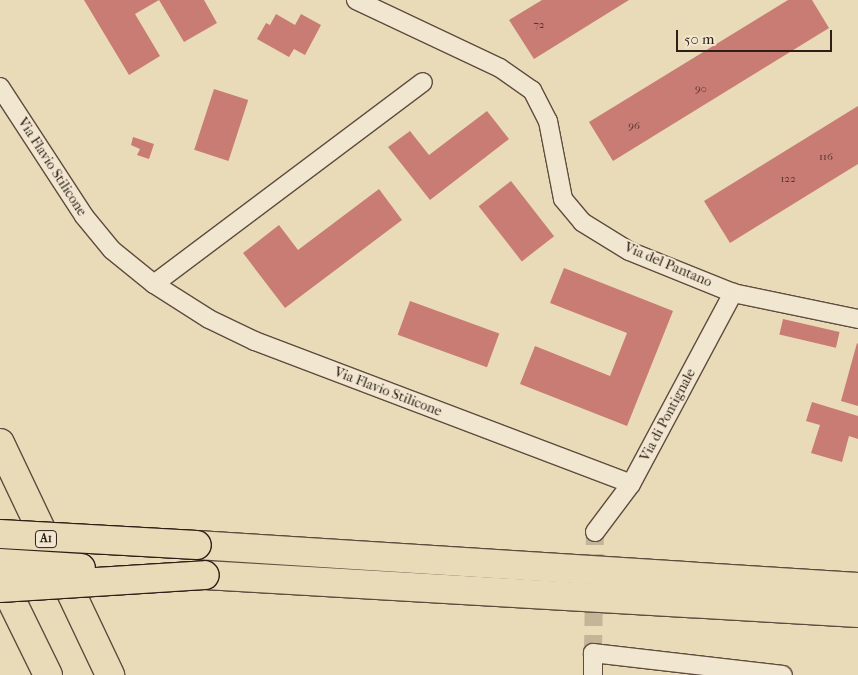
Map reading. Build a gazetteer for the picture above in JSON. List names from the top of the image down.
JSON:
{
  "streets": {
    "highway": ["A1"],
    "street": ["Via Flavio Stilicone", "Via del Pantano", "Via di Pontignale"]
  },
  "crossings": [
    ["Via Flavio Stilicone", "Via di Pontignale"],
    ["Via del Pantano", "Via di Pontignale"]
  ],
  "house_numbers": [
    "72",
    "90",
    "96",
    "116",
    "122"
  ],
  "scale_bar": "50 m"
}
